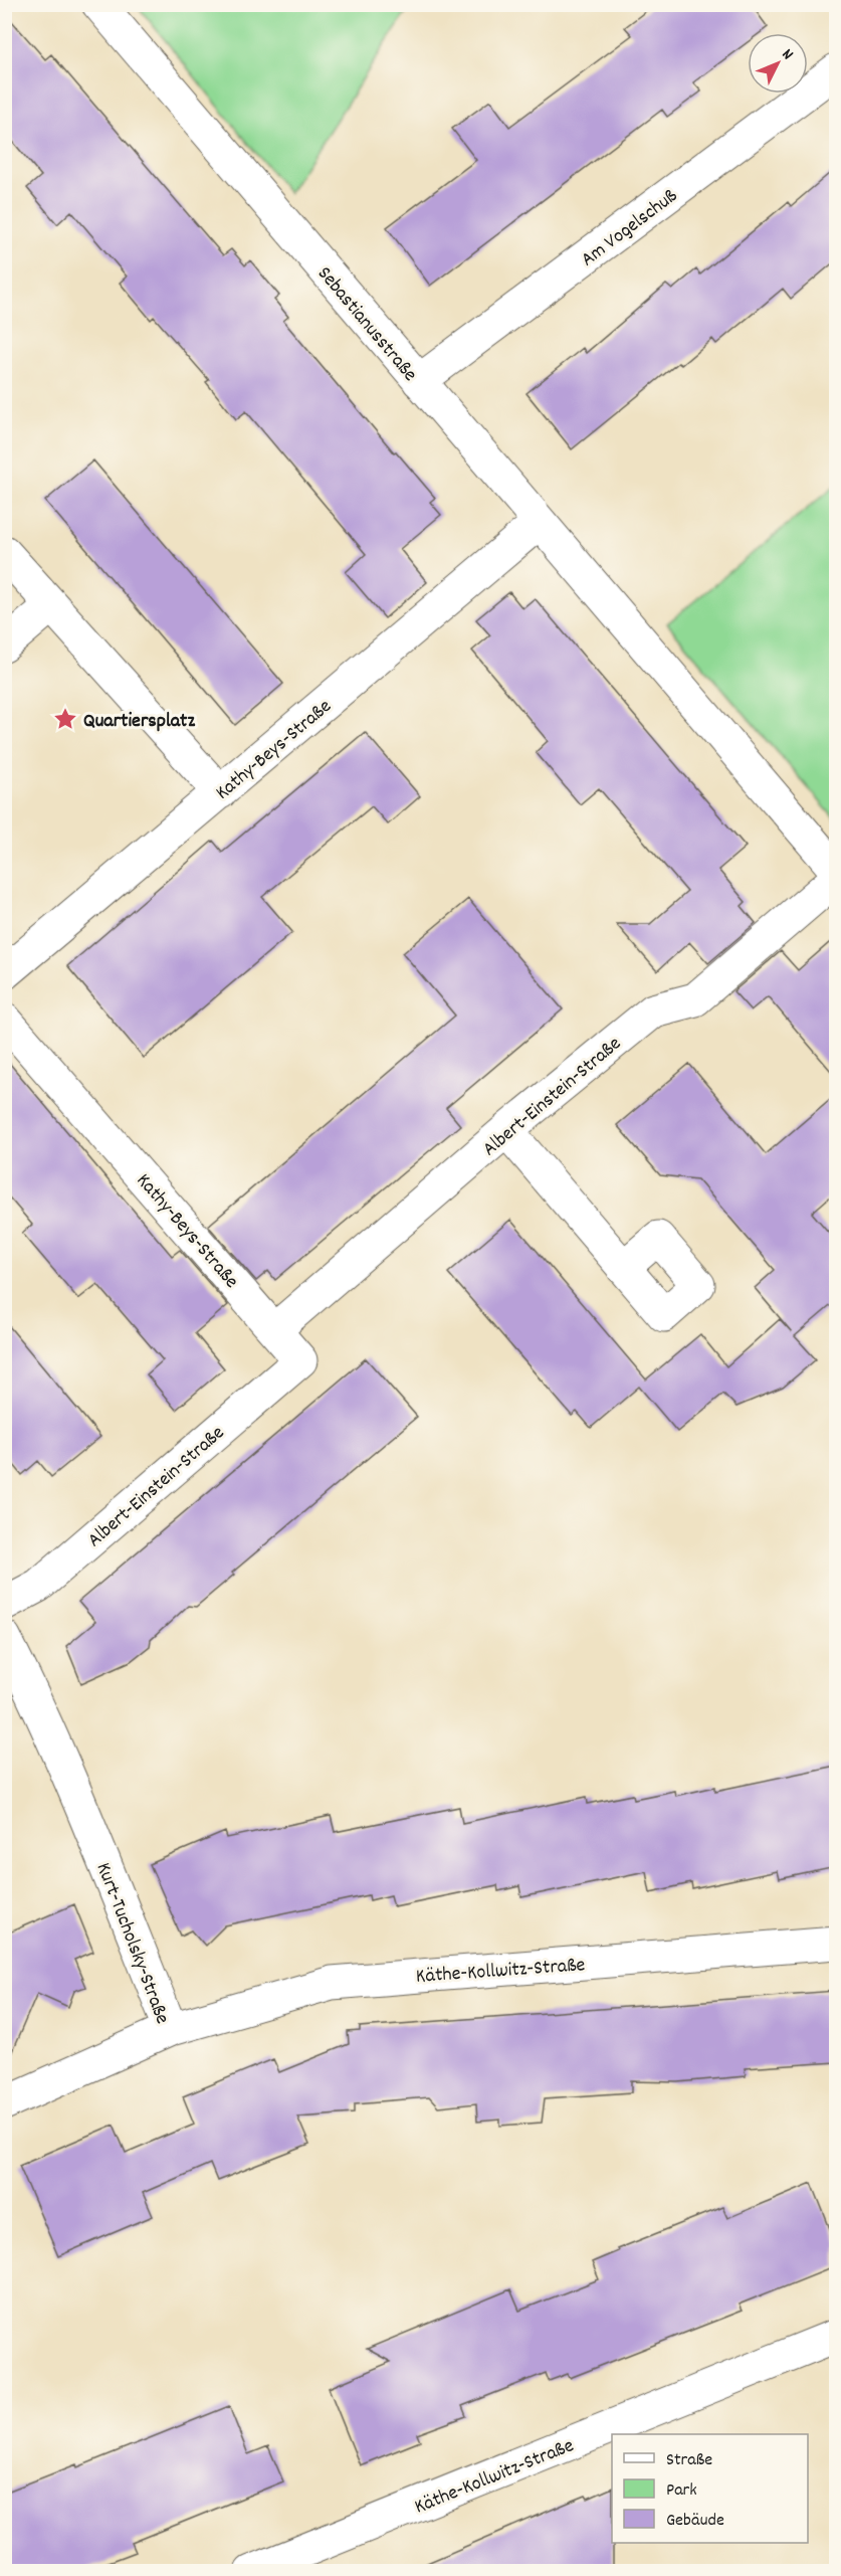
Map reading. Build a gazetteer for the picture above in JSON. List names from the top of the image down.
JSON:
{
  "streets": {
    "street": [
      "Am Vogelschuß",
      "Sebastianusstraße",
      "Kathy-Beys-Straße",
      "Albert-Einstein-Straße",
      "Kurt-Tucholsky-Straße",
      "Käthe-Kollwitz-Straße"
    ]
  },
  "crossings": [
    ["Am Vogelschuß", "Sebastianusstraße"],
    ["Sebastianusstraße", "Kathy-Beys-Straße"],
    ["Kathy-Beys-Straße", "Albert-Einstein-Straße"],
    ["Kurt-Tucholsky-Straße", "Käthe-Kollwitz-Straße"]
  ],
  "places": {
    "place": ["Quartiersplatz"]
  },
  "legend": ["Straße", "Park", "Gebäude"],
  "north": "top right"
}
